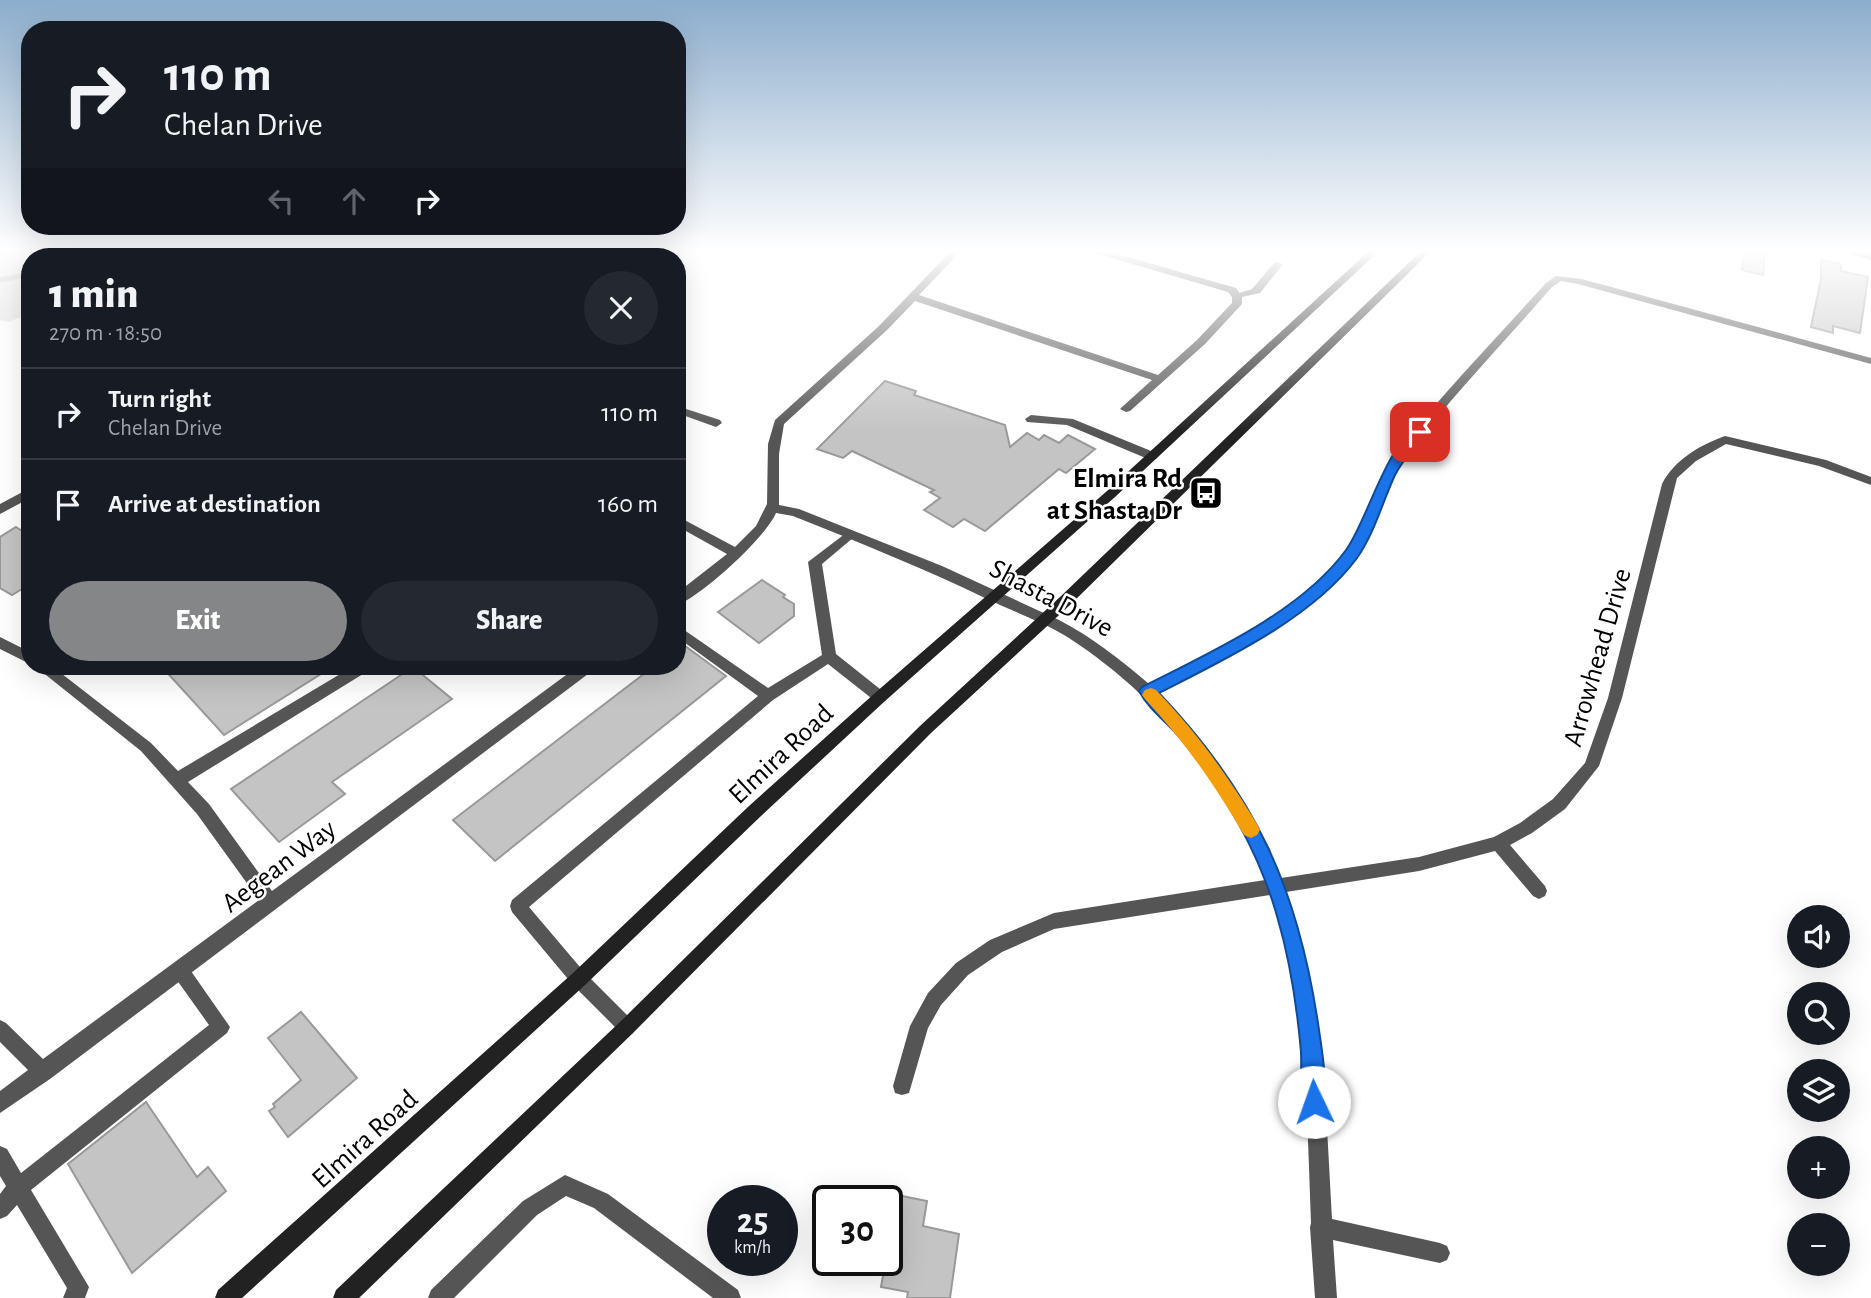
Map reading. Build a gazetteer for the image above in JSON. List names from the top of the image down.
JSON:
{
  "streets": {
    "main road": ["Elmira Road"],
    "street": ["Shasta Drive", "Arrowhead Drive", "Aegean Way"]
  },
  "crossings": [
    ["Shasta Drive", "Arrowhead Drive"],
    ["Shasta Drive", "Elmira Road"]
  ],
  "places": {
    "bus stop": ["Elmira Rd at Shasta Dr"]
  },
  "page": {
    "turn": ["110 m", "Chelan Drive"],
    "heading": ["1 min", "270 m · 18:50"],
    "list": [
      {
        "name": "Turn right",
        "note": "Chelan Drive",
        "value": "110 m"
      },
      {
        "name": "Arrive at destination",
        "value": "160 m"
      }
    ],
    "buttons": ["Exit", "Share"],
    "map_buttons": ["+", "−"],
    "speed": "25 km/h",
    "limit": "30"
  }
}
